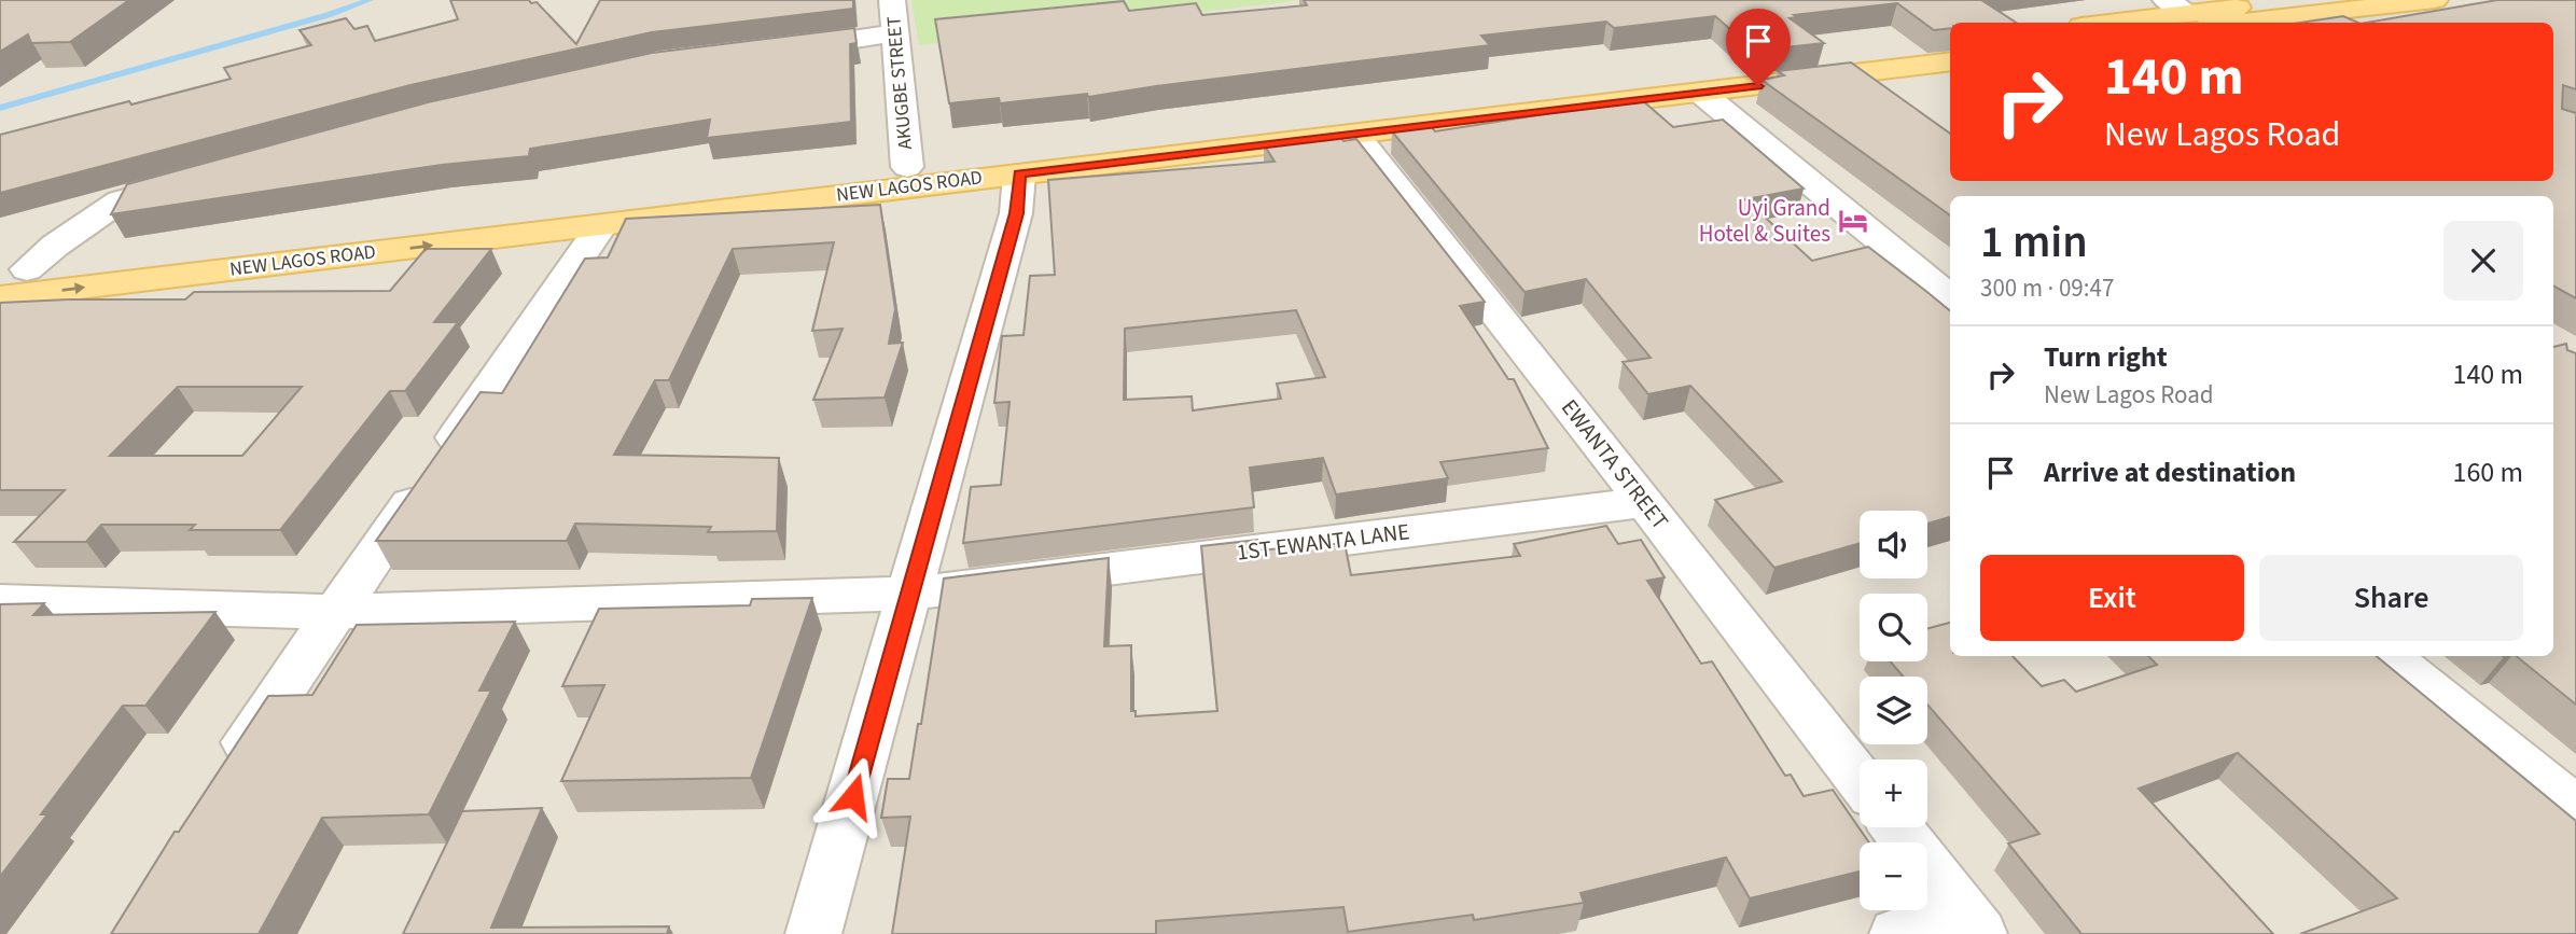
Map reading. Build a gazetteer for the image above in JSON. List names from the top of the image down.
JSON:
{
  "streets": {
    "main road": ["NEW LAGOS ROAD"],
    "street": ["AKUGBE STREET", "EWANTA STREET", "1ST EWANTA LANE"]
  },
  "crossings": [
    ["AKUGBE STREET", "NEW LAGOS ROAD"],
    ["NEW LAGOS ROAD", "EWANTA STREET"],
    ["EWANTA STREET", "1ST EWANTA LANE"]
  ],
  "places": {
    "hotel": ["Uyi Grand Hotel & Suites"]
  },
  "page": {
    "turn": ["140 m", "New Lagos Road"],
    "heading": ["1 min", "300 m · 09:47"],
    "list": [
      {
        "name": "Turn right",
        "note": "New Lagos Road",
        "value": "140 m"
      },
      {
        "name": "Arrive at destination",
        "value": "160 m"
      }
    ],
    "map_buttons": ["+", "−"],
    "buttons": ["Exit", "Share"]
  }
}
